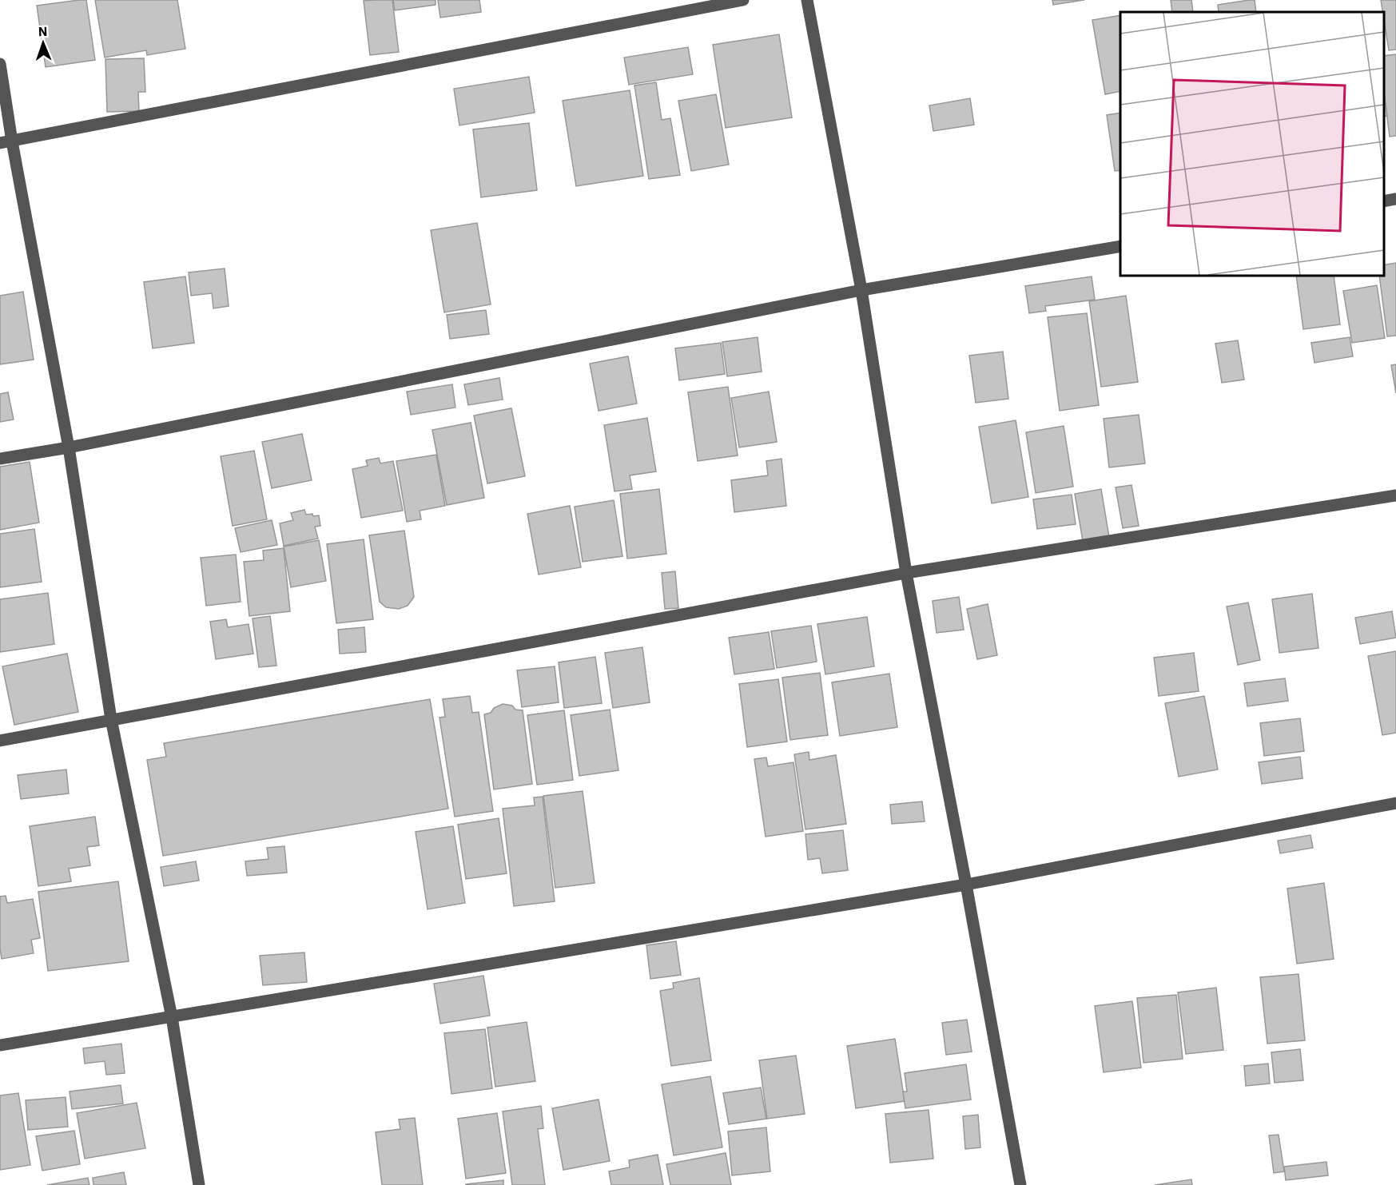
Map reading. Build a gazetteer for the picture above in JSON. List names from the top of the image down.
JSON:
{
  "north": "top"
}
